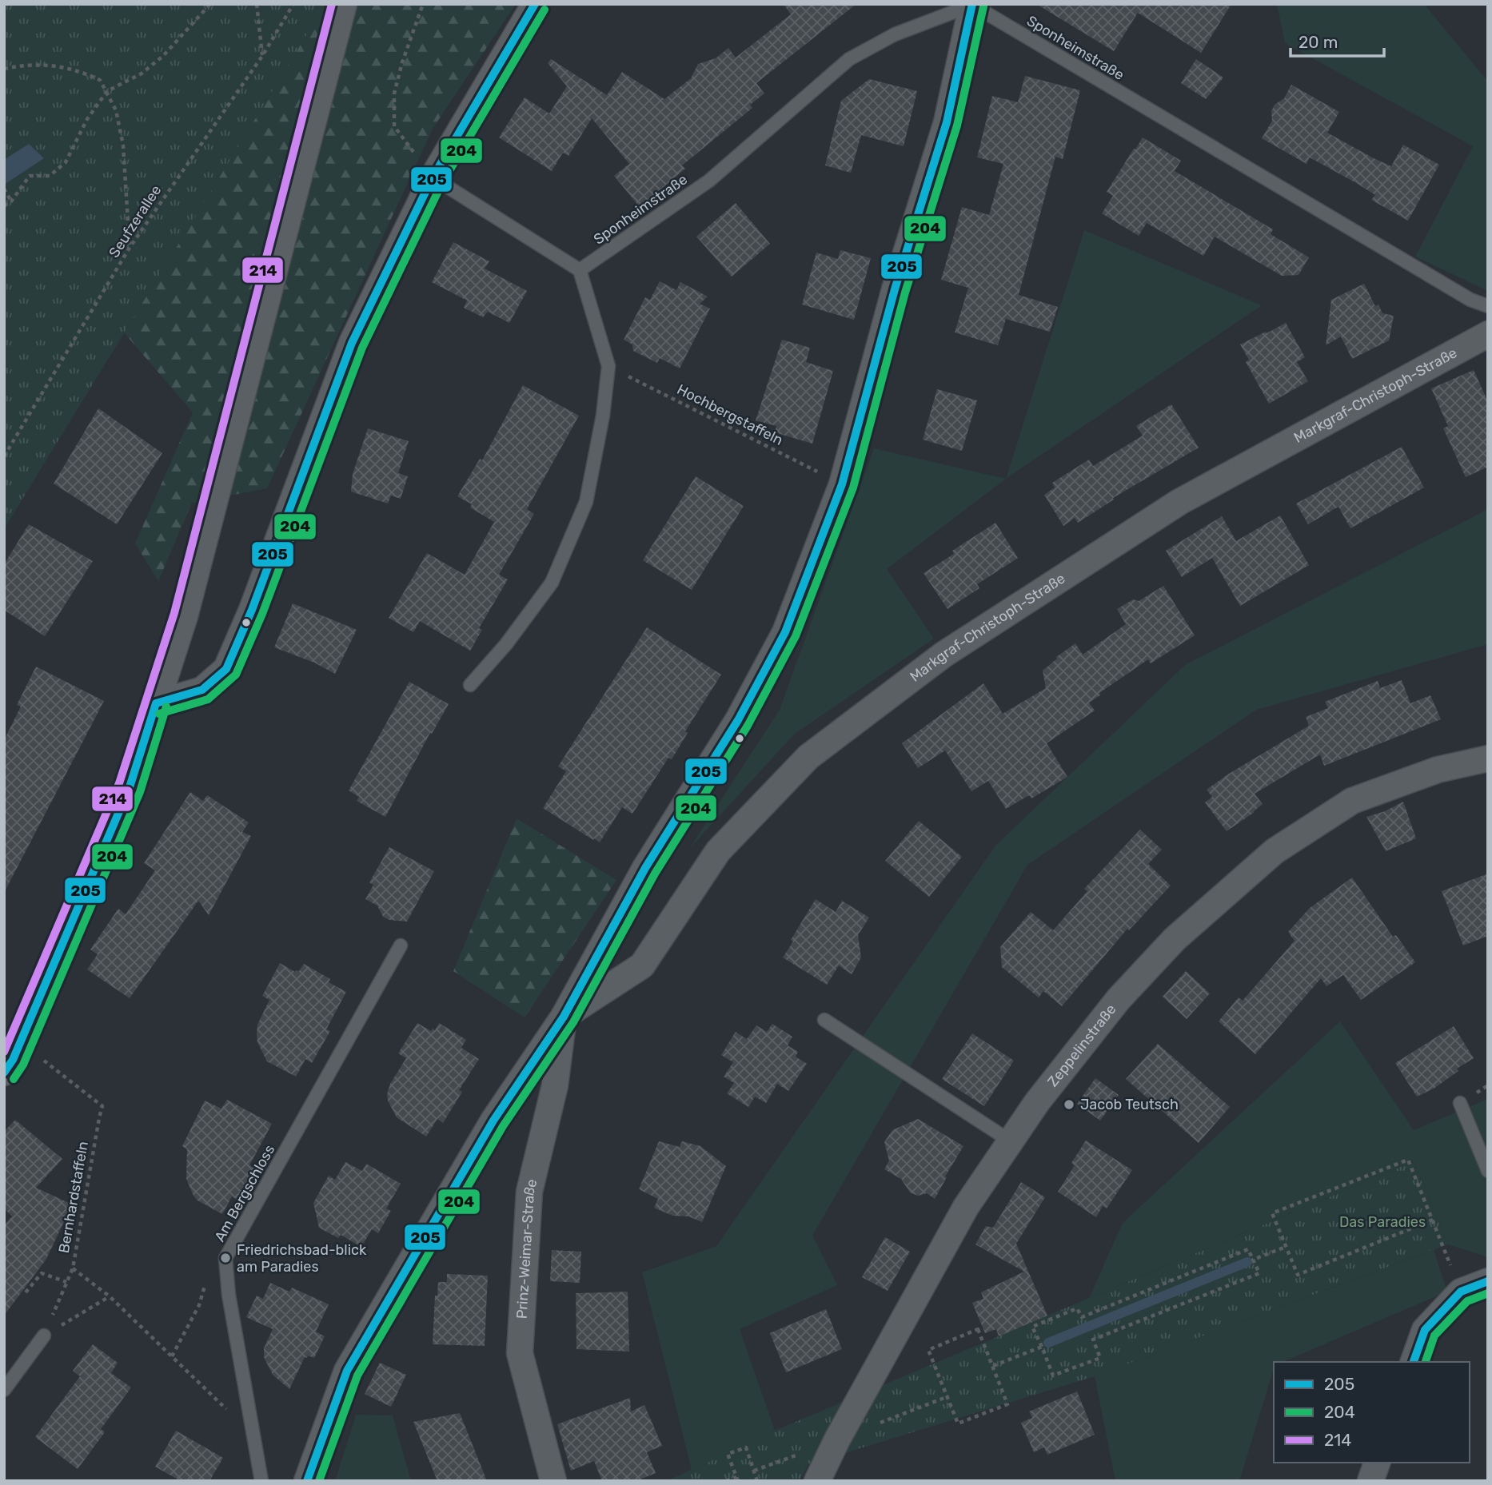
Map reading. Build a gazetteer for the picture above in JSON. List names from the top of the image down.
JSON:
{
  "streets": {
    "street": ["Markgraf-Christoph-Straße", "Zeppelinstraße", "Prinz-Weimar-Straße"],
    "lane": ["Sponheimstraße", "Am Bergschloss"],
    "path": ["Seufzerallee", "Hochbergstaffeln", "Bernhardstaffeln"]
  },
  "crossings": [
    ["Markgraf-Christoph-Straße", "Prinz-Weimar-Straße"]
  ],
  "parks": ["Das Paradies"],
  "places": ["Jacob Teutsch", "Friedrichsbad-blick am Paradies"],
  "lines": ["transit line 205", "transit line 214", "transit line 204"],
  "legend": ["205", "204", "214"],
  "scale_bar": "20 m"
}
